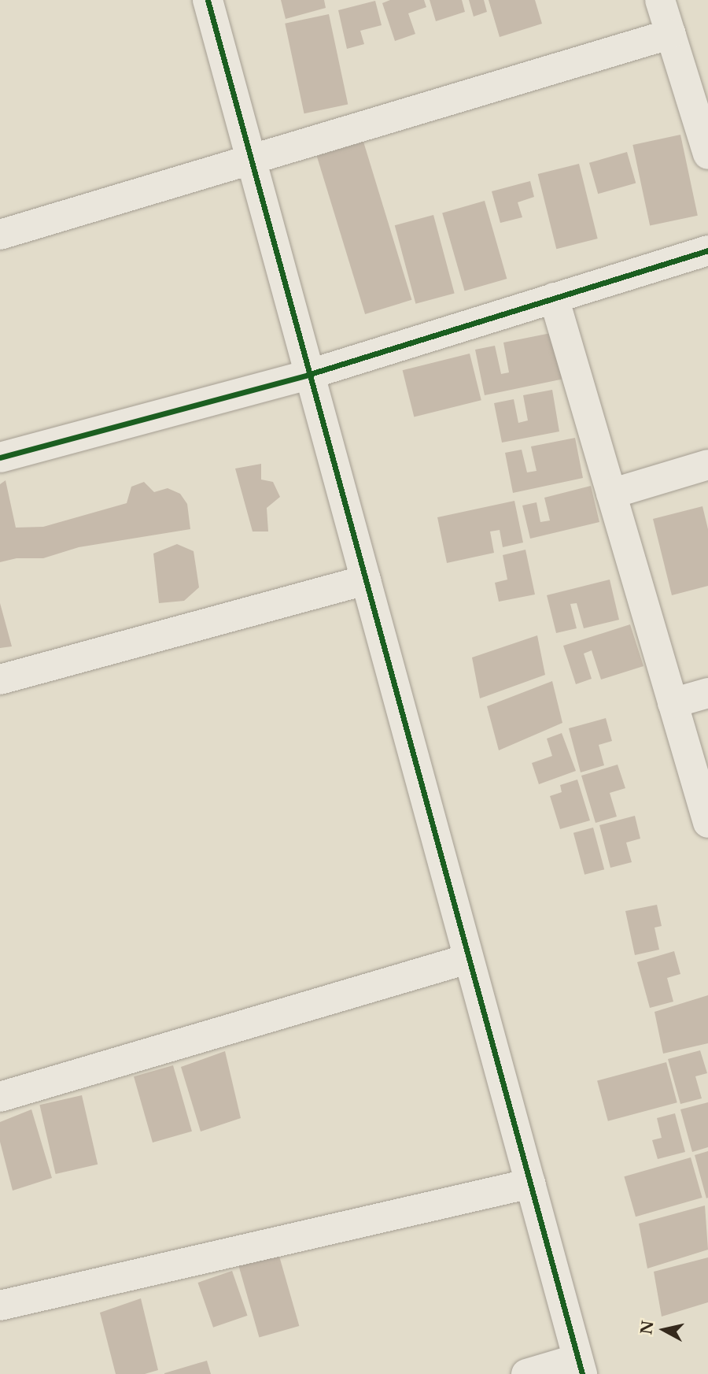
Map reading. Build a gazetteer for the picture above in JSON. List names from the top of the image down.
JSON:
{
  "north": "left"
}
